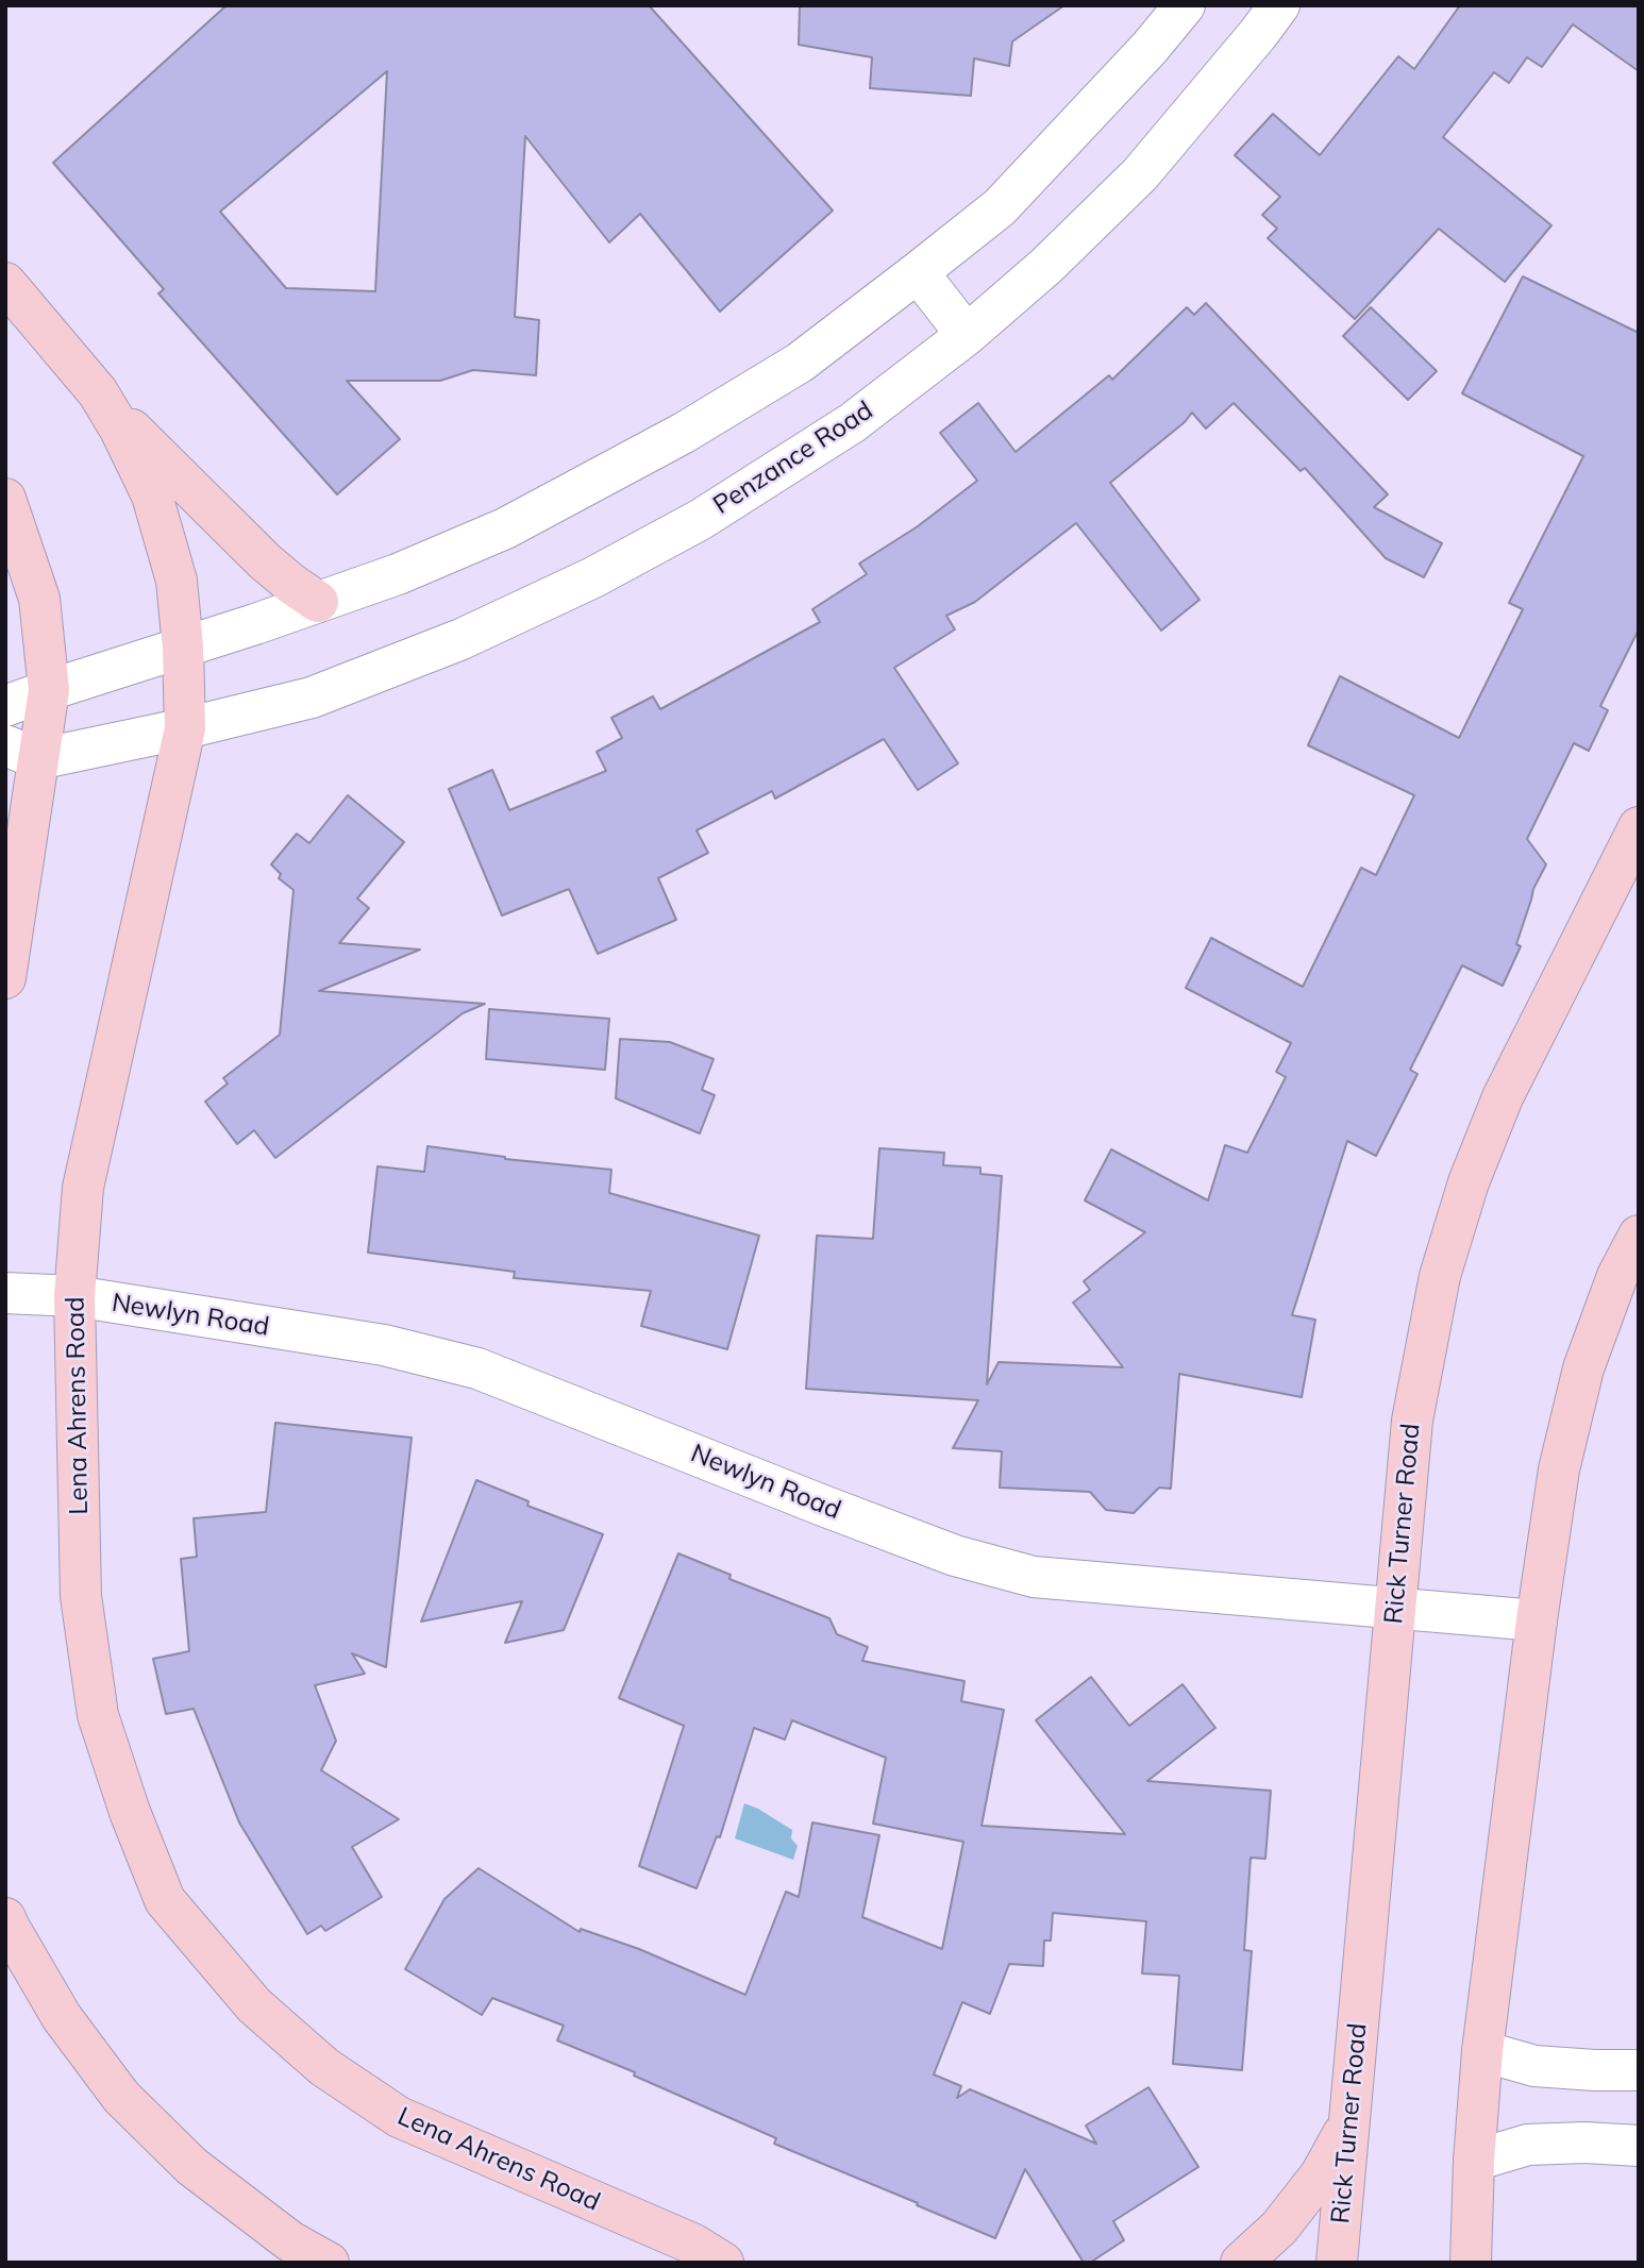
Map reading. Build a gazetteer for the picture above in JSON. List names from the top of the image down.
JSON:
{
  "streets": {
    "main road": ["Lena Ahrens Road", "Rick Turner Road"],
    "street": ["Penzance Road", "Newlyn Road"]
  },
  "crossings": [
    ["Penzance Road", "Lena Ahrens Road"],
    ["Newlyn Road", "Lena Ahrens Road"],
    ["Newlyn Road", "Rick Turner Road"]
  ]
}
